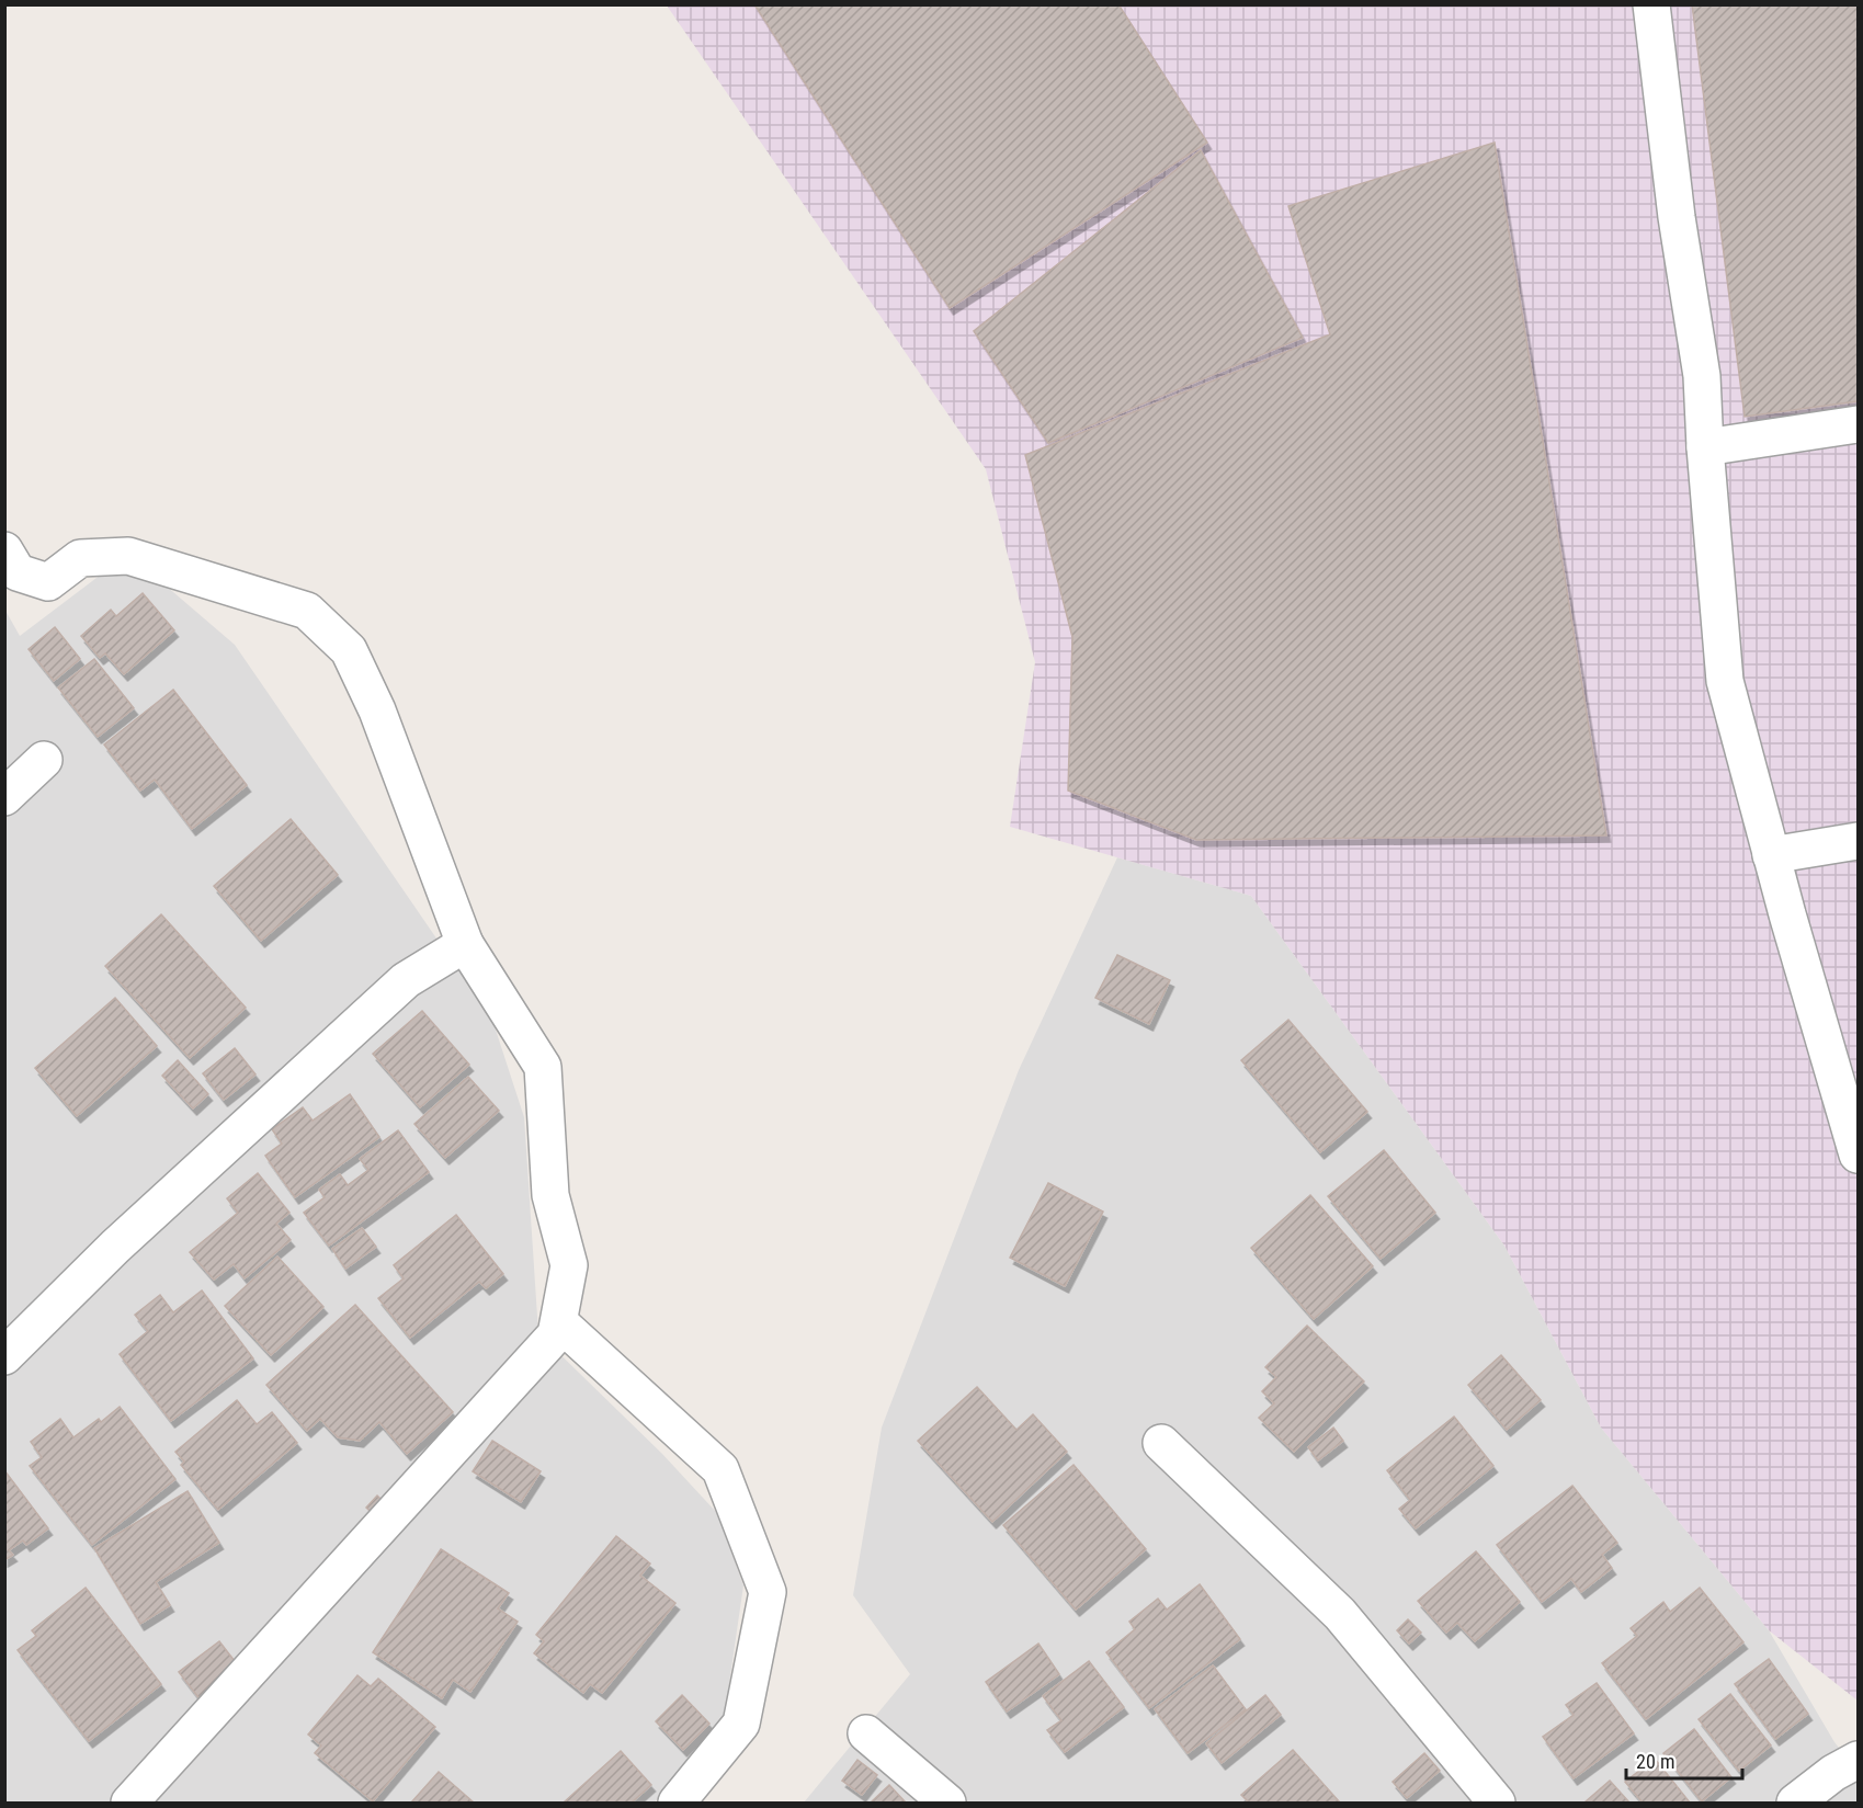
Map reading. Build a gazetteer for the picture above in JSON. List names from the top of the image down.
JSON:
{
  "scale_bar": "20 m"
}
